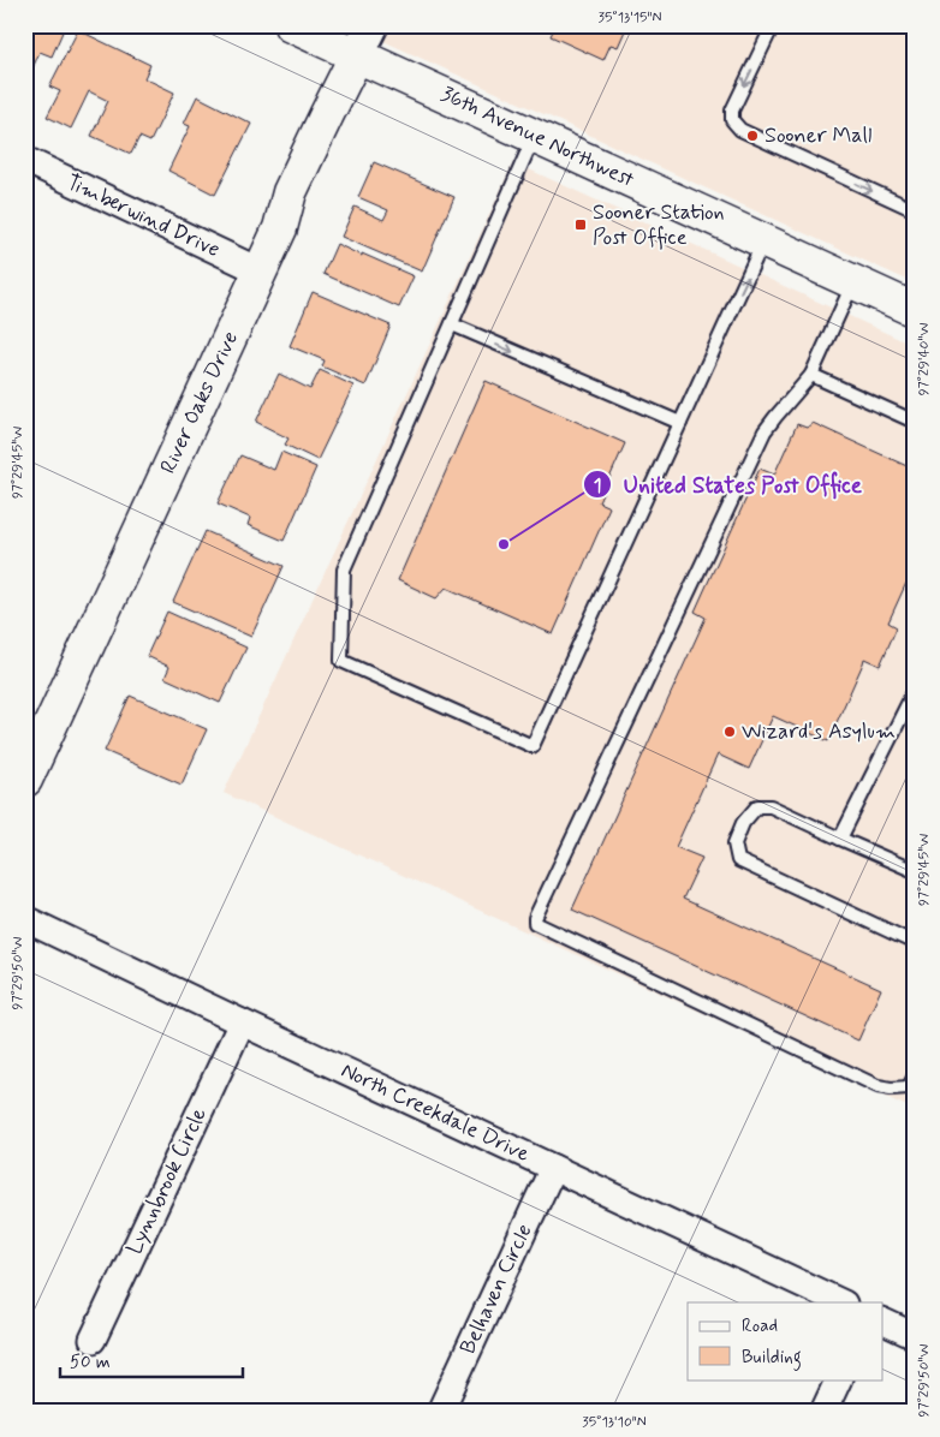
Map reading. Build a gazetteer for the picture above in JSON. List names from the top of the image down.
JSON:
{
  "streets": {
    "street": [
      "36th Avenue Northwest",
      "Timberwind Drive",
      "River Oaks Drive",
      "North Creekdale Drive",
      "Lynnbrook Circle",
      "Belhaven Circle"
    ]
  },
  "crossings": [
    ["36th Avenue Northwest", "River Oaks Drive"],
    ["Timberwind Drive", "River Oaks Drive"],
    ["North Creekdale Drive", "Lynnbrook Circle"],
    ["North Creekdale Drive", "Belhaven Circle"]
  ],
  "places": {
    "other": ["Sooner Mall", "United States Post Office", "Wizard's Asylum"],
    "transit": ["Sooner Station Post Office"]
  },
  "legend": ["Road", "Building"],
  "scale_bar": "50 m",
  "coordinates": [
    "35°13'15\"N",
    "97°29'40\"W",
    "97°29'45\"W",
    "97°29'50\"W",
    "35°13'10\"N"
  ]
}
